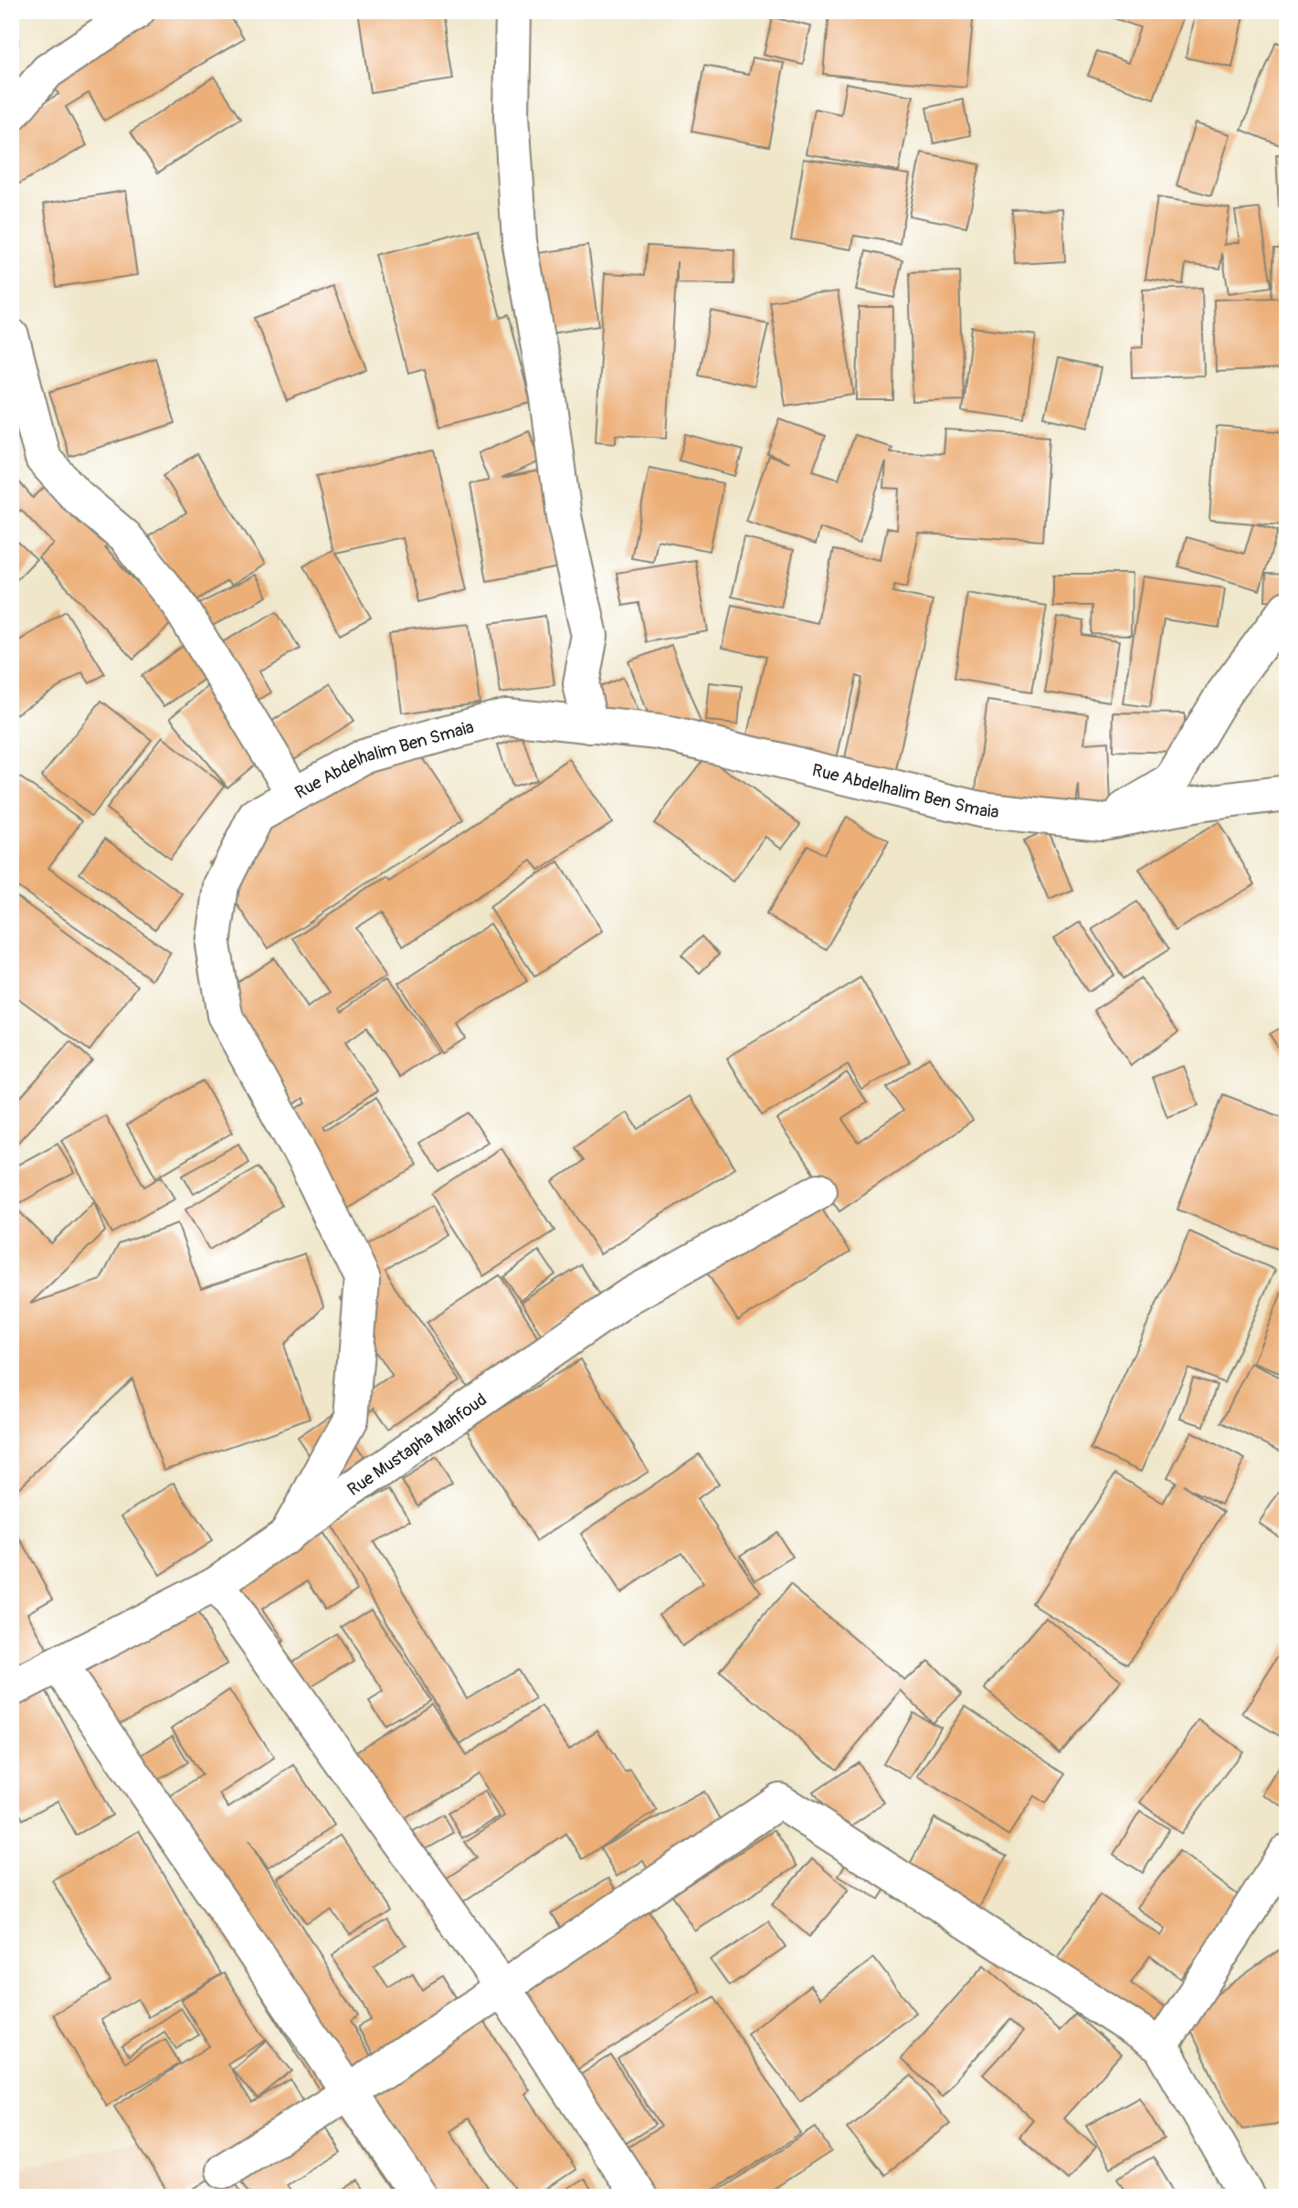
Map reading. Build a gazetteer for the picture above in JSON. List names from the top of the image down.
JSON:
{
  "streets": {
    "street": ["Rue Abdelhalim Ben Smaia", "Rue Mustapha Mahfoud"]
  },
  "crossings": [
    ["Rue Abdelhalim Ben Smaia", "Rue Mustapha Mahfoud"]
  ]
}
